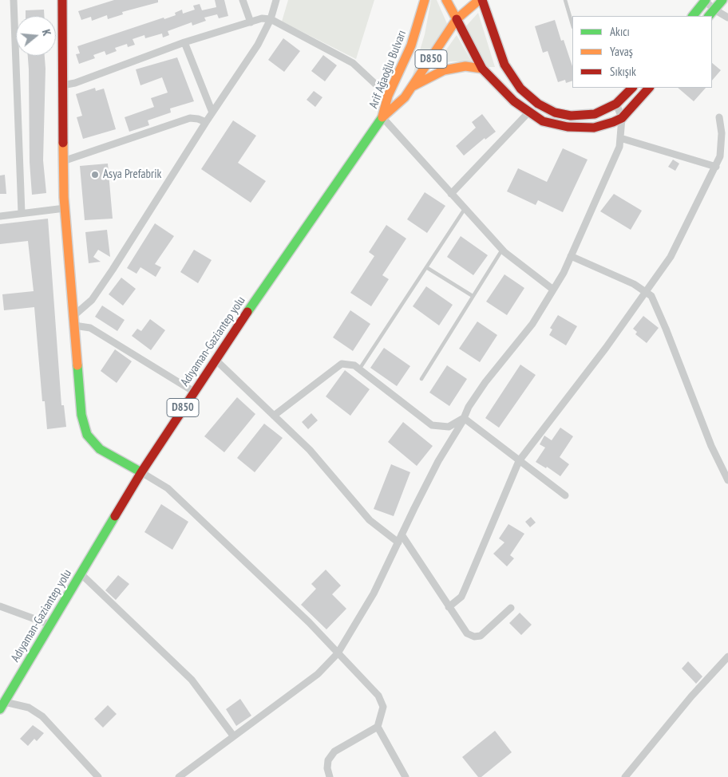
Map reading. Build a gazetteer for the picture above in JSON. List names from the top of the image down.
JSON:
{
  "streets": {
    "main road": ["D850", "Arif Ağaoğlu Bulvarı", "Adıyaman-Gaziantep yolu"]
  },
  "crossings": [
    ["Arif Ağaoğlu Bulvarı", "Adıyaman-Gaziantep yolu"]
  ],
  "places": ["Asya Prefabrik"],
  "legend": ["Akıcı", "Yavaş", "Sıkışık"],
  "north": "right"
}
